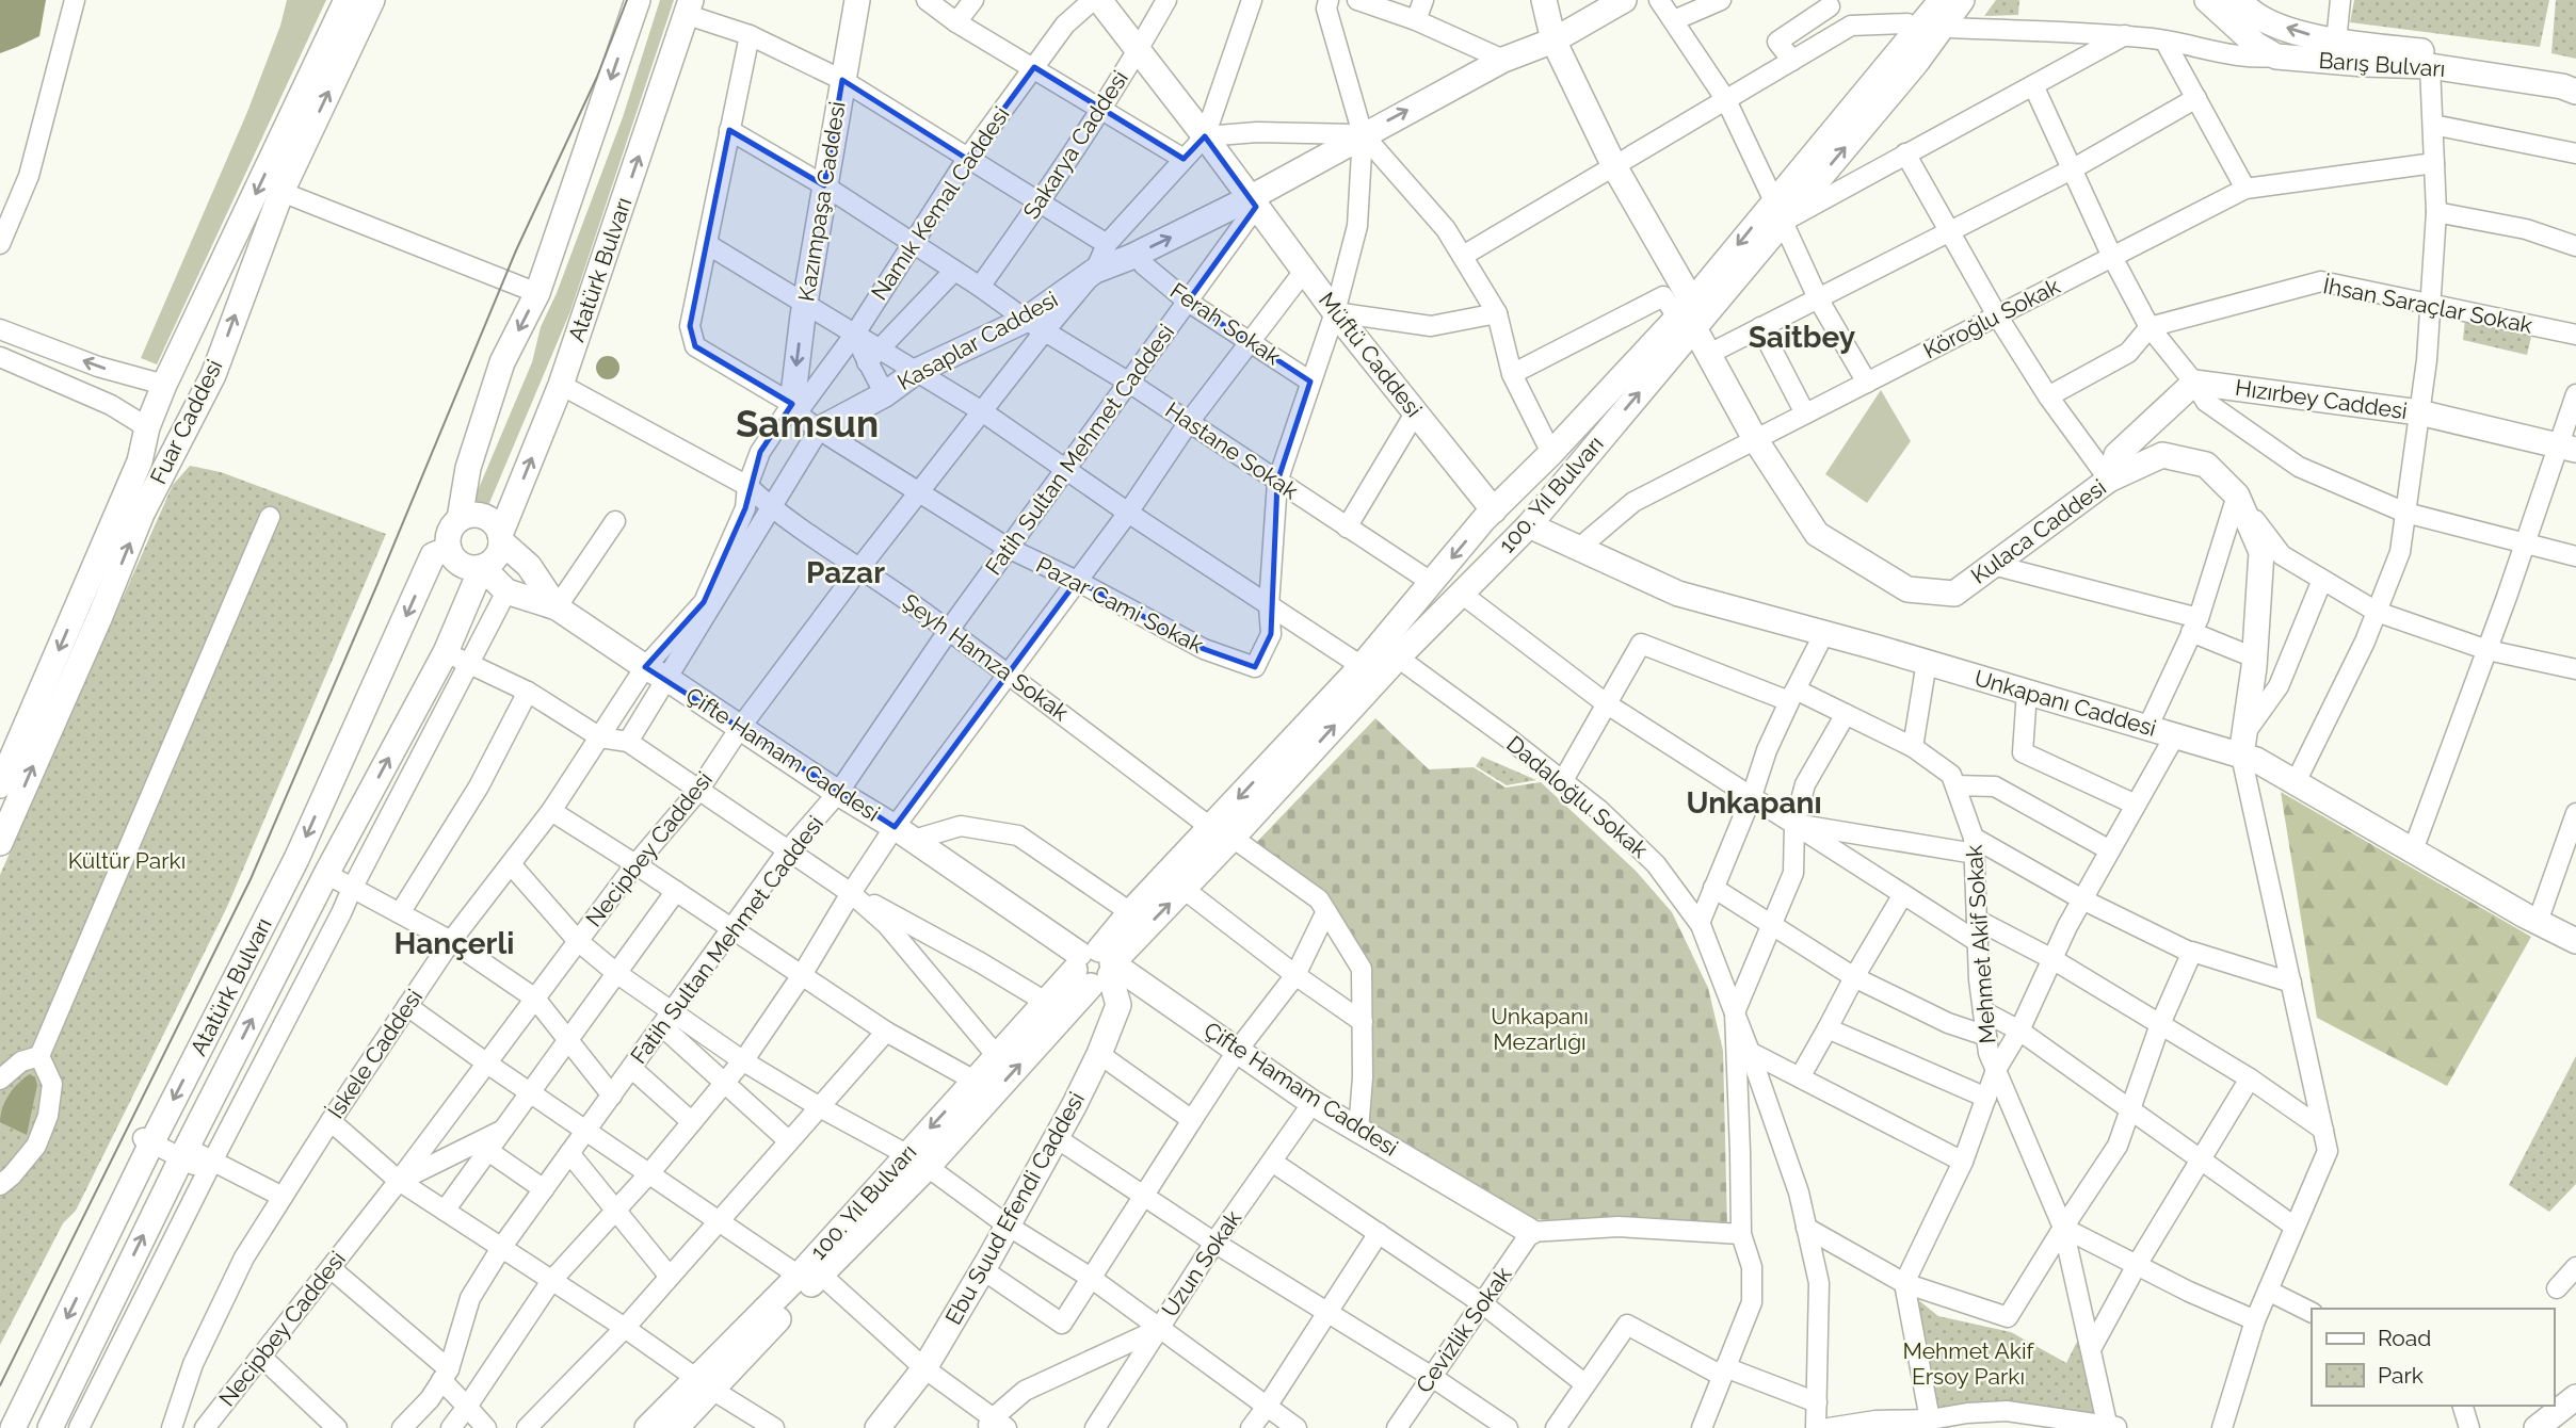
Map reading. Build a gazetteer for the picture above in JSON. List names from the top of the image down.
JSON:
{
  "streets": {
    "main road": [
      "Barış Bulvarı",
      "Kazımpaşa Caddesi",
      "Atatürk Bulvarı",
      "Kasaplar Caddesi",
      "Müftü Caddesi",
      "Hızırbey Caddesi",
      "Fuar Caddesi",
      "100. Yıl Bulvarı",
      "Kulaca Caddesi",
      "Unkapanı Caddesi",
      "Çifte Hamam Caddesi",
      "Ebu Suud Efendi Caddesi"
    ],
    "street": [
      "Sakarya Caddesi",
      "Namık Kemal Caddesi",
      "İhsan Saraçlar Sokak",
      "Köroğlu Sokak",
      "Ferah Sokak",
      "Fatih Sultan Mehmet Caddesi",
      "Hastane Sokak",
      "Pazar Cami Sokak",
      "Şeyh Hamza Sokak",
      "Dadaloğlu Sokak",
      "Necipbey Caddesi",
      "Mehmet Akif Sokak",
      "İskele Caddesi",
      "Uzun Sokak",
      "Cevizlik Sokak"
    ]
  },
  "crossings": [
    ["Sakarya Caddesi", "Müftü Caddesi"],
    ["Sakarya Caddesi", "Hastane Sokak"],
    ["Kazımpaşa Caddesi", "Namık Kemal Caddesi"],
    ["Kazımpaşa Caddesi", "Hastane Sokak"],
    ["Kazımpaşa Caddesi", "Pazar Cami Sokak"],
    ["Namık Kemal Caddesi", "Hastane Sokak"],
    ["Namık Kemal Caddesi", "Pazar Cami Sokak"],
    ["Namık Kemal Caddesi", "Şeyh Hamza Sokak"],
    ["Namık Kemal Caddesi", "İskele Caddesi"],
    ["Atatürk Bulvarı", "Şeyh Hamza Sokak"],
    ["Atatürk Bulvarı", "Çifte Hamam Caddesi"],
    ["Köroğlu Sokak", "Kulaca Caddesi"],
    ["Köroğlu Sokak", "Unkapanı Caddesi"],
    ["Ferah Sokak", "Fatih Sultan Mehmet Caddesi"],
    ["Kasaplar Caddesi", "Müftü Caddesi"],
    ["Kasaplar Caddesi", "Fatih Sultan Mehmet Caddesi"],
    ["Kasaplar Caddesi", "Hastane Sokak"],
    ["Kasaplar Caddesi", "Kulaca Caddesi"],
    ["Kasaplar Caddesi", "Pazar Cami Sokak"],
    ["Kasaplar Caddesi", "Necipbey Caddesi"],
    ["Müftü Caddesi", "Fatih Sultan Mehmet Caddesi"],
    ["Müftü Caddesi", "100. Yıl Bulvarı"],
    ["Fatih Sultan Mehmet Caddesi", "Hastane Sokak"],
    ["Fatih Sultan Mehmet Caddesi", "Pazar Cami Sokak"],
    ["Fatih Sultan Mehmet Caddesi", "Şeyh Hamza Sokak"],
    ["Fatih Sultan Mehmet Caddesi", "Çifte Hamam Caddesi"],
    ["Hastane Sokak", "100. Yıl Bulvarı"],
    ["Hastane Sokak", "Pazar Cami Sokak"],
    ["Hastane Sokak", "Necipbey Caddesi"],
    ["100. Yıl Bulvarı", "Kulaca Caddesi"],
    ["100. Yıl Bulvarı", "Şeyh Hamza Sokak"],
    ["100. Yıl Bulvarı", "Unkapanı Caddesi"],
    ["100. Yıl Bulvarı", "Çifte Hamam Caddesi"],
    ["100. Yıl Bulvarı", "Dadaloğlu Sokak"],
    ["100. Yıl Bulvarı", "Ebu Suud Efendi Caddesi"],
    ["Kulaca Caddesi", "Unkapanı Caddesi"],
    ["Pazar Cami Sokak", "Necipbey Caddesi"],
    ["Şeyh Hamza Sokak", "Çifte Hamam Caddesi"],
    ["Şeyh Hamza Sokak", "Necipbey Caddesi"],
    ["Şeyh Hamza Sokak", "İskele Caddesi"],
    ["Çifte Hamam Caddesi", "Necipbey Caddesi"],
    ["Çifte Hamam Caddesi", "İskele Caddesi"],
    ["Çifte Hamam Caddesi", "Ebu Suud Efendi Caddesi"],
    ["Çifte Hamam Caddesi", "Uzun Sokak"],
    ["Çifte Hamam Caddesi", "Cevizlik Sokak"]
  ],
  "one_way": ["Kasaplar Caddesi"],
  "districts": [
    "Saitbey",
    "Samsun",
    "Pazar",
    "Unkapanı",
    "Hançerli"
  ],
  "parks": ["Kültür Parkı", "Unkapanı Mezarlığı", "Mehmet Akif Ersoy Parkı"],
  "legend": ["Road", "Park"]
}
